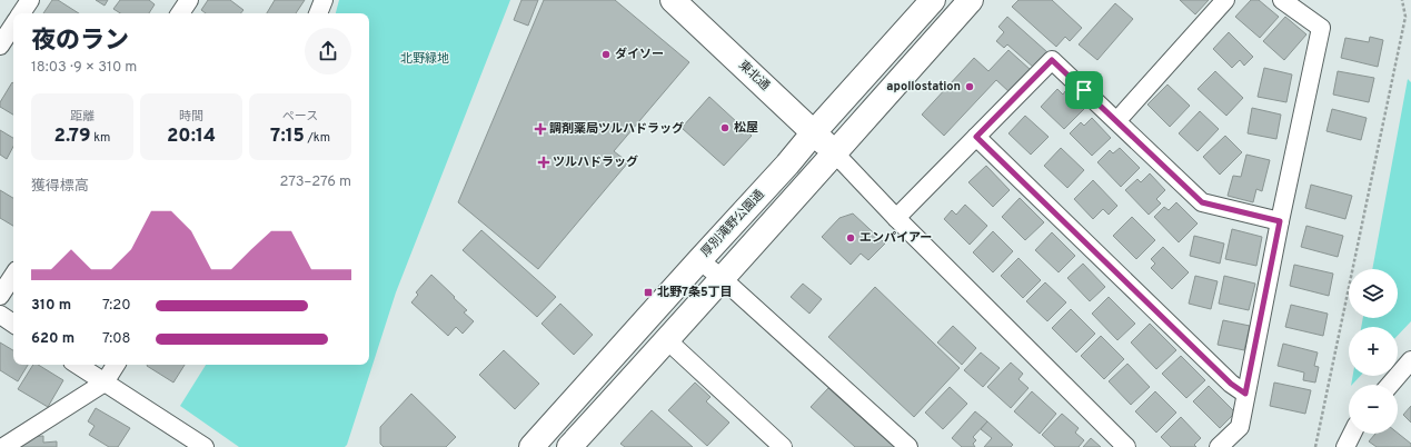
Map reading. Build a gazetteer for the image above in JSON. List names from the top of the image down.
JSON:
{
  "streets": {
    "main road": ["東北通", "厚別滝野公園通"]
  },
  "crossings": [
    ["東北通", "厚別滝野公園通"]
  ],
  "parks": ["北野緑地"],
  "places": {
    "other": [
      "ダイソー",
      "apollostation",
      "松屋",
      "エンパイアー"
    ],
    "health": ["調剤薬局ツルハドラッグ", "ツルハドラッグ"],
    "transit": ["北野7条5丁目"]
  },
  "page": {
    "heading": ["夜のラン", "18:03 · 9 × 310 m"],
    "stats": [
      ["距離", "2.79 km"],
      ["時間", "20:14"],
      ["ペース", "7:15 /km"]
    ],
    "chart": ["獲得標高", "273–276 m"],
    "map_buttons": ["+", "−"],
    "list": [
      {
        "name": "310 m",
        "note": "7:20"
      },
      {
        "name": "620 m",
        "note": "7:08"
      }
    ]
  }
}
